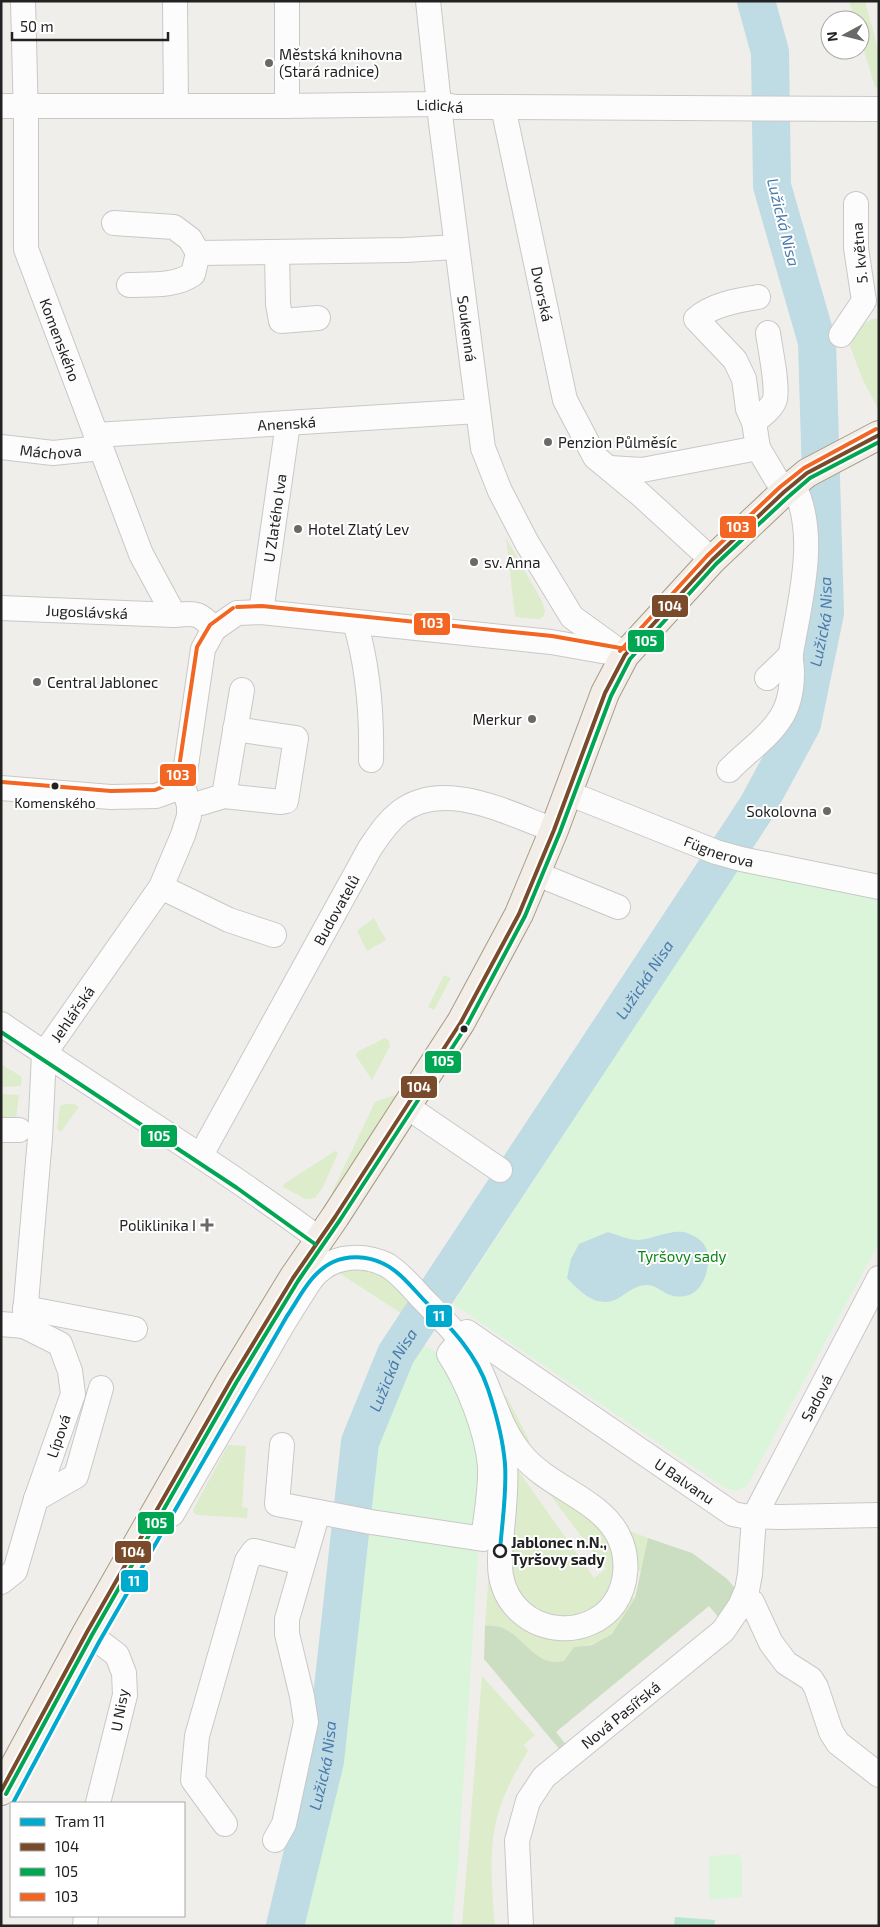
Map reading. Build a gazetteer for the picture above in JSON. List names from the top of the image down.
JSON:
{
  "streets": {
    "street": [
      "Lidická",
      "5. května",
      "Dvorská",
      "Soukenná",
      "Komenského",
      "Anenská",
      "Máchova",
      "U Zlatého lva",
      "Jugoslávská",
      "Fügnerova",
      "Budovatelů",
      "Jehlářská",
      "Sadová",
      "Lípová",
      "U Balvanu",
      "U Nisy",
      "Nová Pasířská"
    ]
  },
  "crossings": [
    ["Lidická", "Dvorská"],
    ["Lidická", "Soukenná"],
    ["Lidická", "Komenského"],
    ["Soukenná", "Anenská"],
    ["Komenského", "Anenská"],
    ["Komenského", "Máchova"],
    ["Komenského", "Jugoslávská"],
    ["Anenská", "Máchova"],
    ["Anenská", "U Zlatého lva"],
    ["Jehlářská", "Lípová"],
    ["Sadová", "U Balvanu"],
    ["Sadová", "Nová Pasířská"],
    ["U Balvanu", "Nová Pasířská"]
  ],
  "water": ["Lužická Nisa"],
  "parks": ["Tyršovy sady"],
  "places": {
    "other": [
      "Městská knihovna (Stará radnice)",
      "Penzion Půlměsíc",
      "Hotel Zlatý Lev",
      "sv. Anna",
      "Central Jablonec",
      "Merkur",
      "Komenského",
      "Sokolovna",
      "Jablonec n.N., Tyršovy sady"
    ],
    "health": ["Poliklinika I"]
  },
  "lines": [
    "transit line 103",
    "transit line 104",
    "transit line 105",
    "tram line 11"
  ],
  "legend": [
    "Tram 11",
    "104",
    "105",
    "103"
  ],
  "scale_bar": "50 m",
  "north": "left"
}
